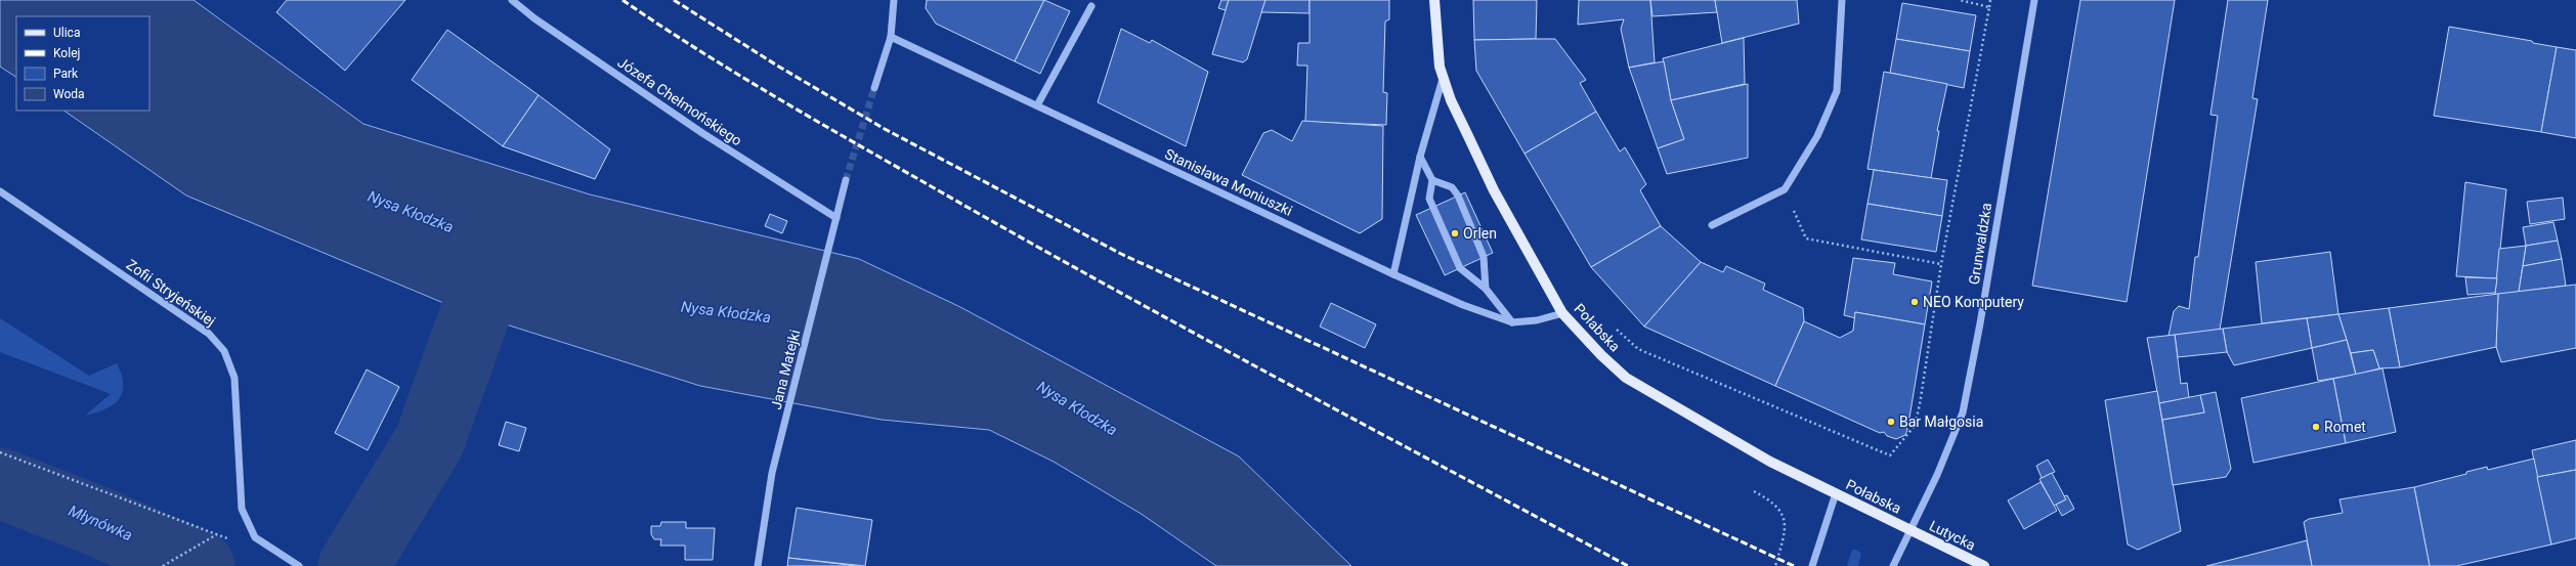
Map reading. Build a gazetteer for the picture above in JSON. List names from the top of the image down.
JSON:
{
  "streets": {
    "main road": ["Połabska", "Lutycka"],
    "street": [
      "Józefa Chełmońskiego",
      "Stanisława Moniuszki",
      "Grunwaldzka",
      "Zofii Stryjeńskiej",
      "Jana Matejki"
    ]
  },
  "crossings": [
    ["Józefa Chełmońskiego", "Jana Matejki"],
    ["Stanisława Moniuszki", "Połabska"],
    ["Grunwaldzka", "Połabska"],
    ["Grunwaldzka", "Lutycka"],
    ["Połabska", "Lutycka"]
  ],
  "water": ["Nysa Kłodzka", "Młynówka"],
  "places": [
    "Orlen",
    "NEO Komputery",
    "Bar Małgosia",
    "Romet"
  ],
  "legend": [
    "Ulica",
    "Kolej",
    "Park",
    "Woda"
  ]
}
